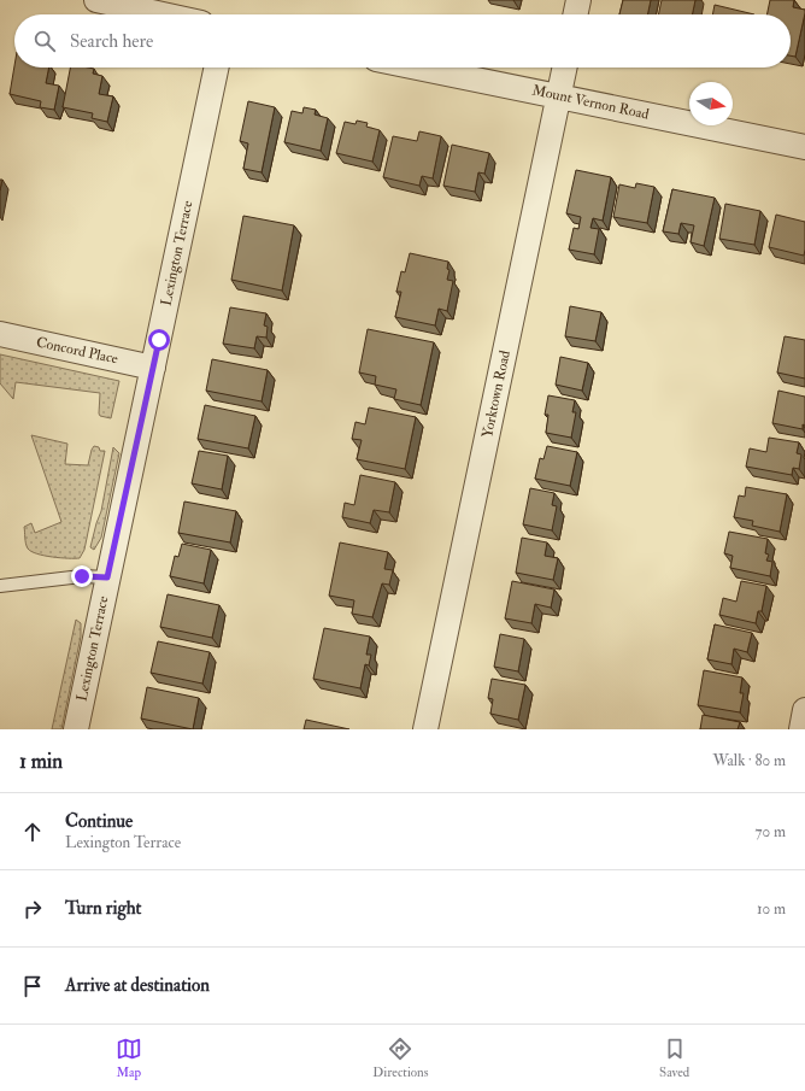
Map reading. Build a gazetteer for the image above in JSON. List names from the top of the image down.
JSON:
{
  "streets": {
    "street": [
      "Mount Vernon Road",
      "Lexington Terrace",
      "Concord Place",
      "Yorktown Road"
    ]
  },
  "crossings": [
    ["Mount Vernon Road", "Yorktown Road"],
    ["Lexington Terrace", "Concord Place"]
  ],
  "north": "right",
  "page": {
    "search": "Search here",
    "heading": ["1 min", "Walk · 80 m"],
    "list": [
      ["Continue", "Lexington Terrace", "70 m"],
      ["Turn right", "10 m"],
      "Arrive at destination"
    ],
    "nav": ["Map", "Directions", "Saved"]
  }
}
